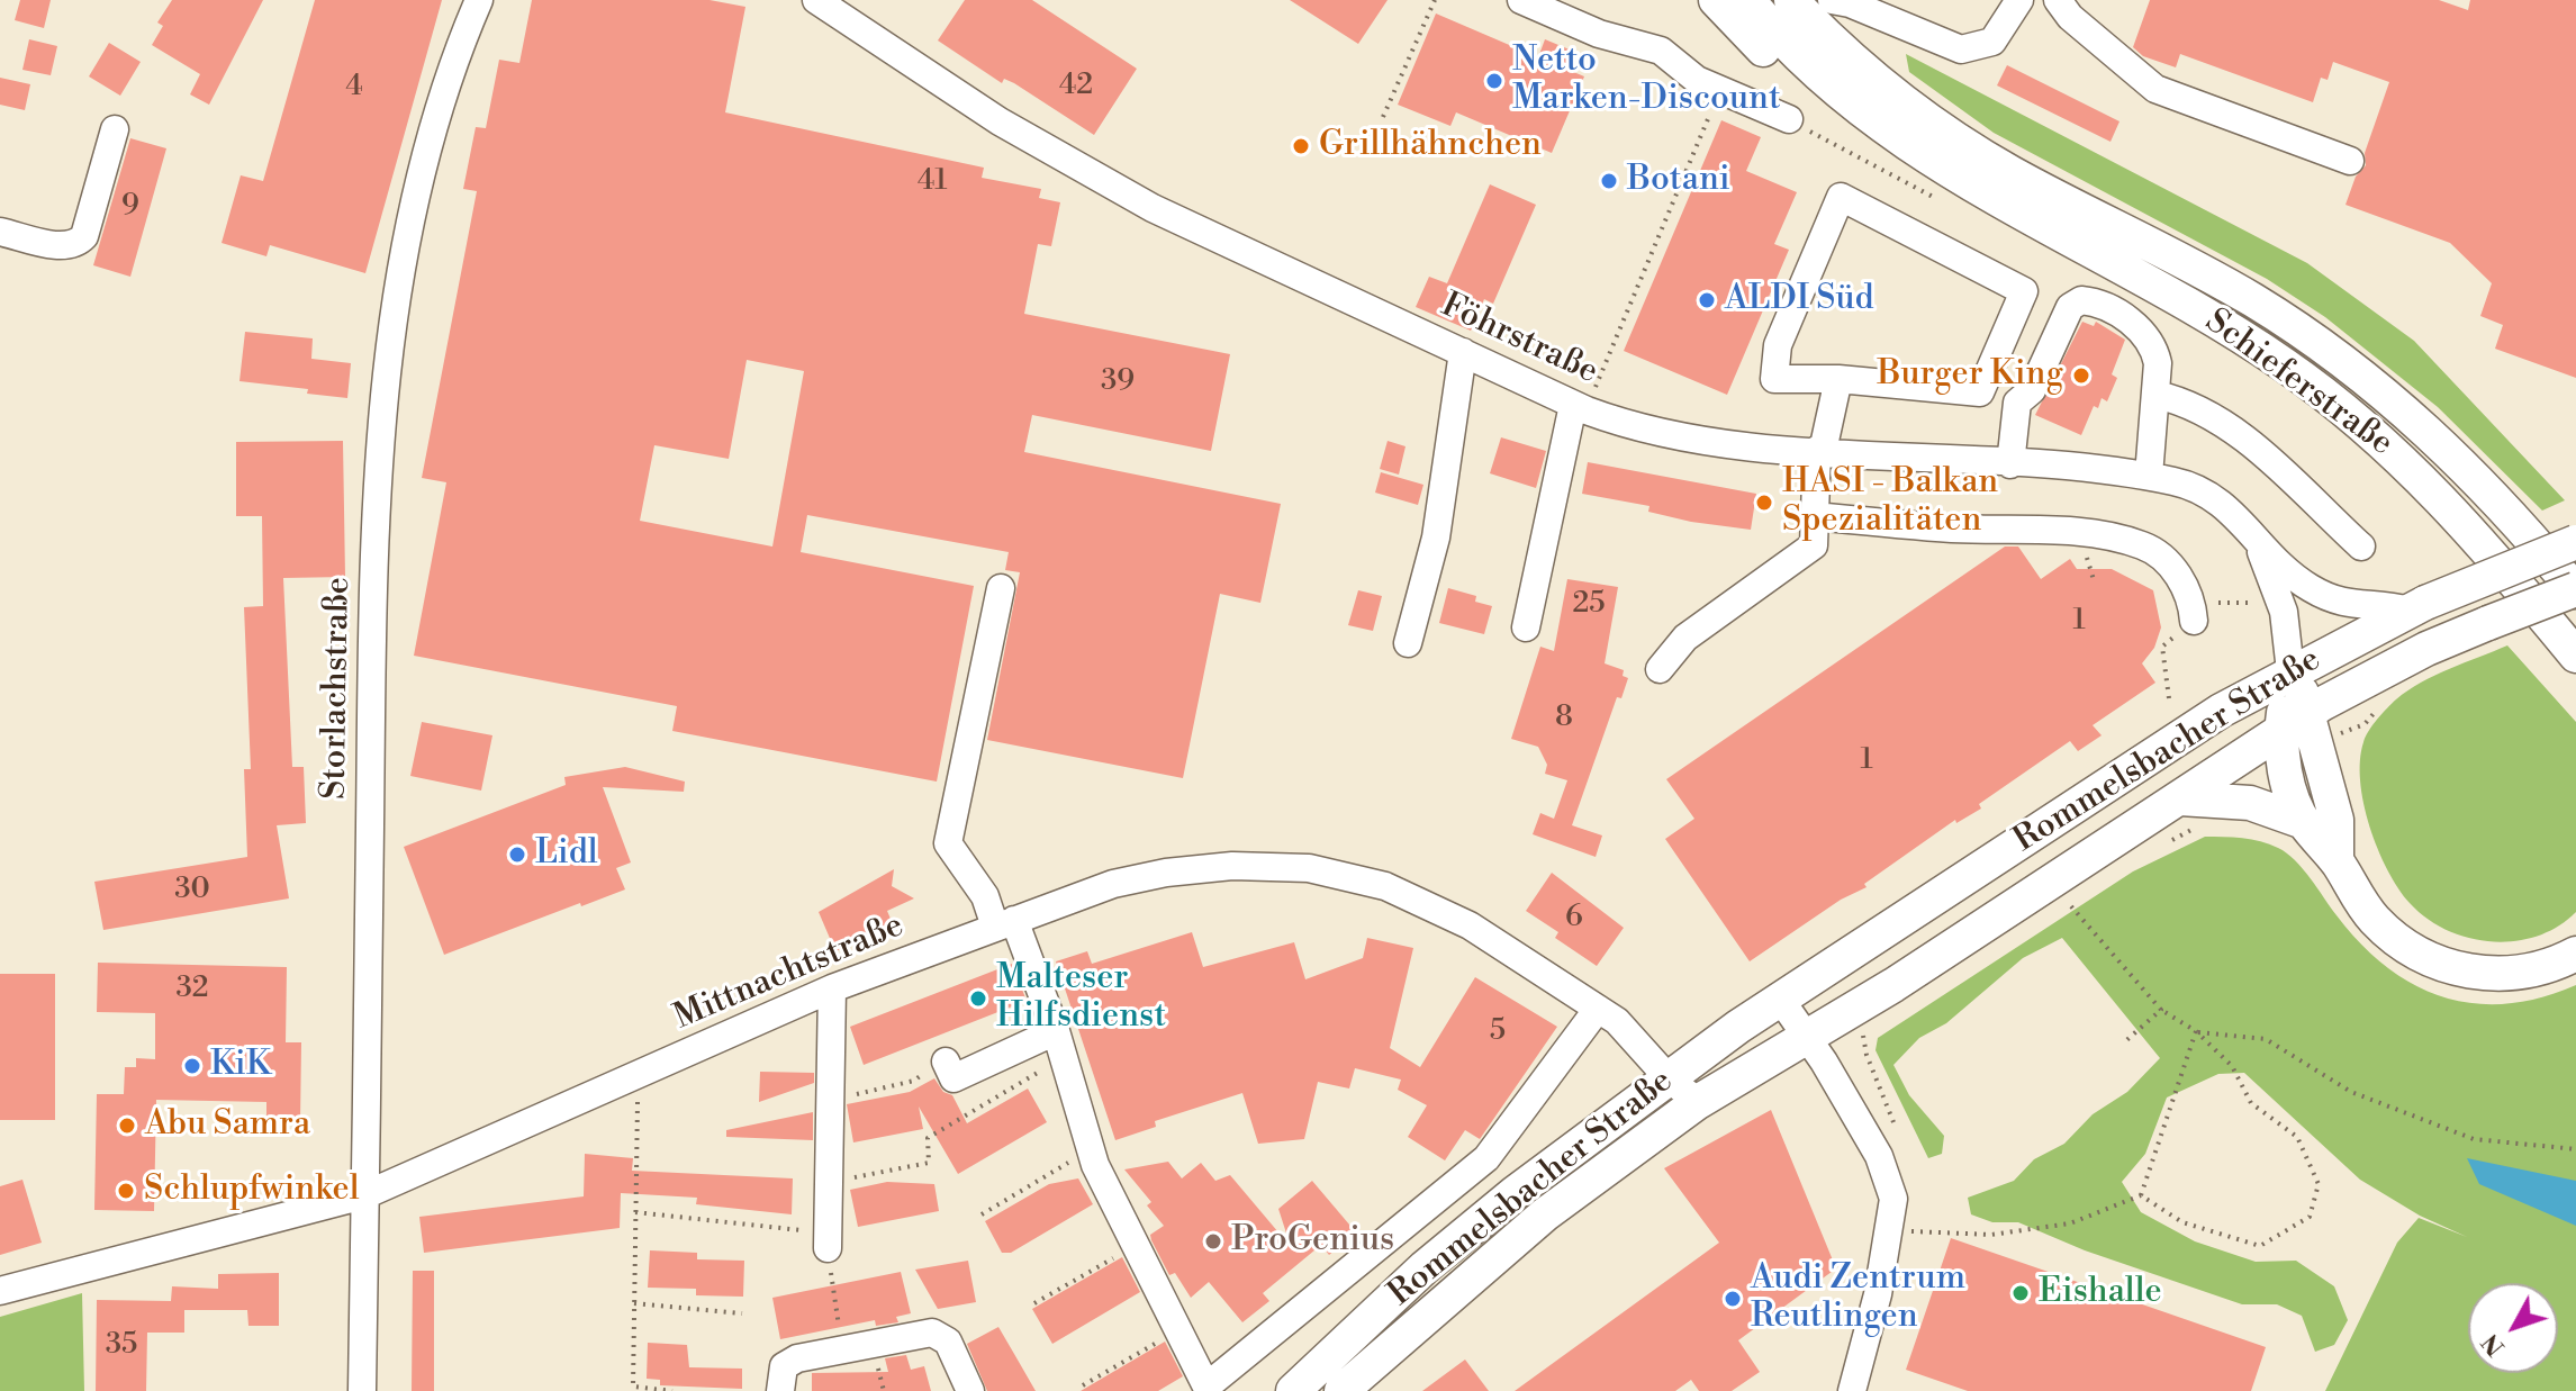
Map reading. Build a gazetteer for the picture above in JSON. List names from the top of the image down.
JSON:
{
  "streets": {
    "main road": ["Schieferstraße", "Rommelsbacher Straße"],
    "street": ["Föhrstraße", "Storlachstraße", "Mittnachtstraße"]
  },
  "crossings": [
    ["Föhrstraße", "Rommelsbacher Straße"],
    ["Schieferstraße", "Rommelsbacher Straße"],
    ["Storlachstraße", "Mittnachtstraße"],
    ["Rommelsbacher Straße", "Mittnachtstraße"]
  ],
  "places": [
    "Netto Marken-Discount",
    "Grillhähnchen",
    "Botani",
    "ALDI Süd",
    "Burger King",
    "HASI - Balkan Spezialitäten",
    "Lidl",
    "Malteser Hilfsdienst",
    "KiK",
    "Abu Samra",
    "Schlupfwinkel",
    "ProGenius",
    "Eishalle",
    "Audi Zentrum Reutlingen"
  ],
  "house_numbers": [
    "42",
    "4",
    "41",
    "9",
    "39",
    "25",
    "1",
    "8",
    "1",
    "30",
    "6",
    "32",
    "5",
    "35"
  ],
  "north": "bottom left"
}
